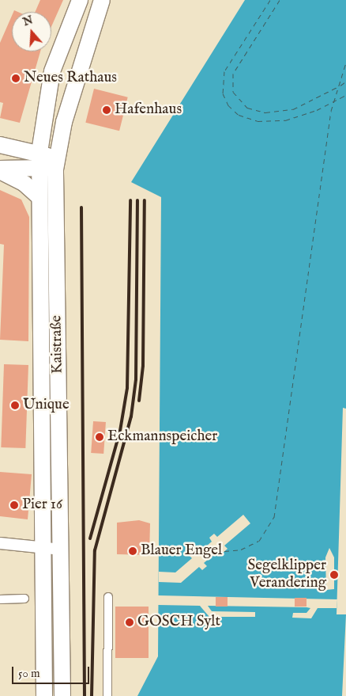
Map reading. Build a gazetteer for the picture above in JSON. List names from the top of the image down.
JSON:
{
  "streets": {
    "main road": ["Kaistraße"]
  },
  "places": [
    "Neues Rathaus",
    "Hafenhaus",
    "Unique",
    "Eckmannspeicher",
    "Pier 16",
    "Blauer Engel",
    "Segelklipper Verandering",
    "GOSCH Sylt"
  ],
  "scale_bar": "50 m",
  "north": "top"
}
